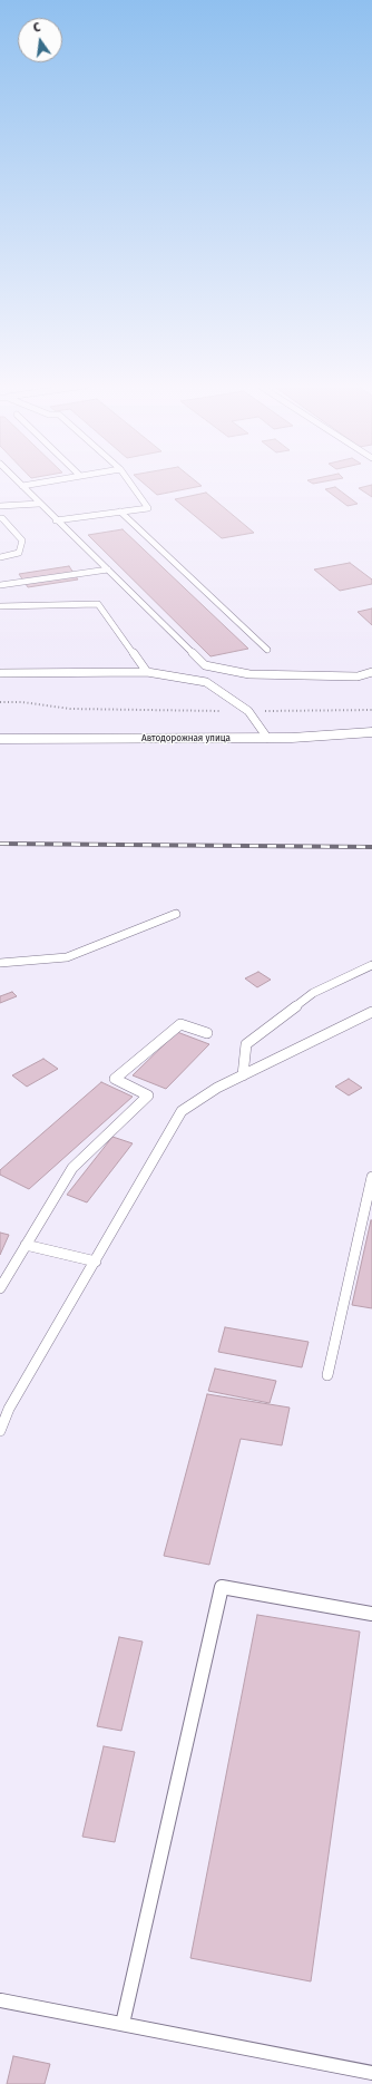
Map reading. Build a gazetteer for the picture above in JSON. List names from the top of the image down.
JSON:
{
  "streets": {
    "street": ["Автодорожная улица"]
  },
  "north": "top"
}
